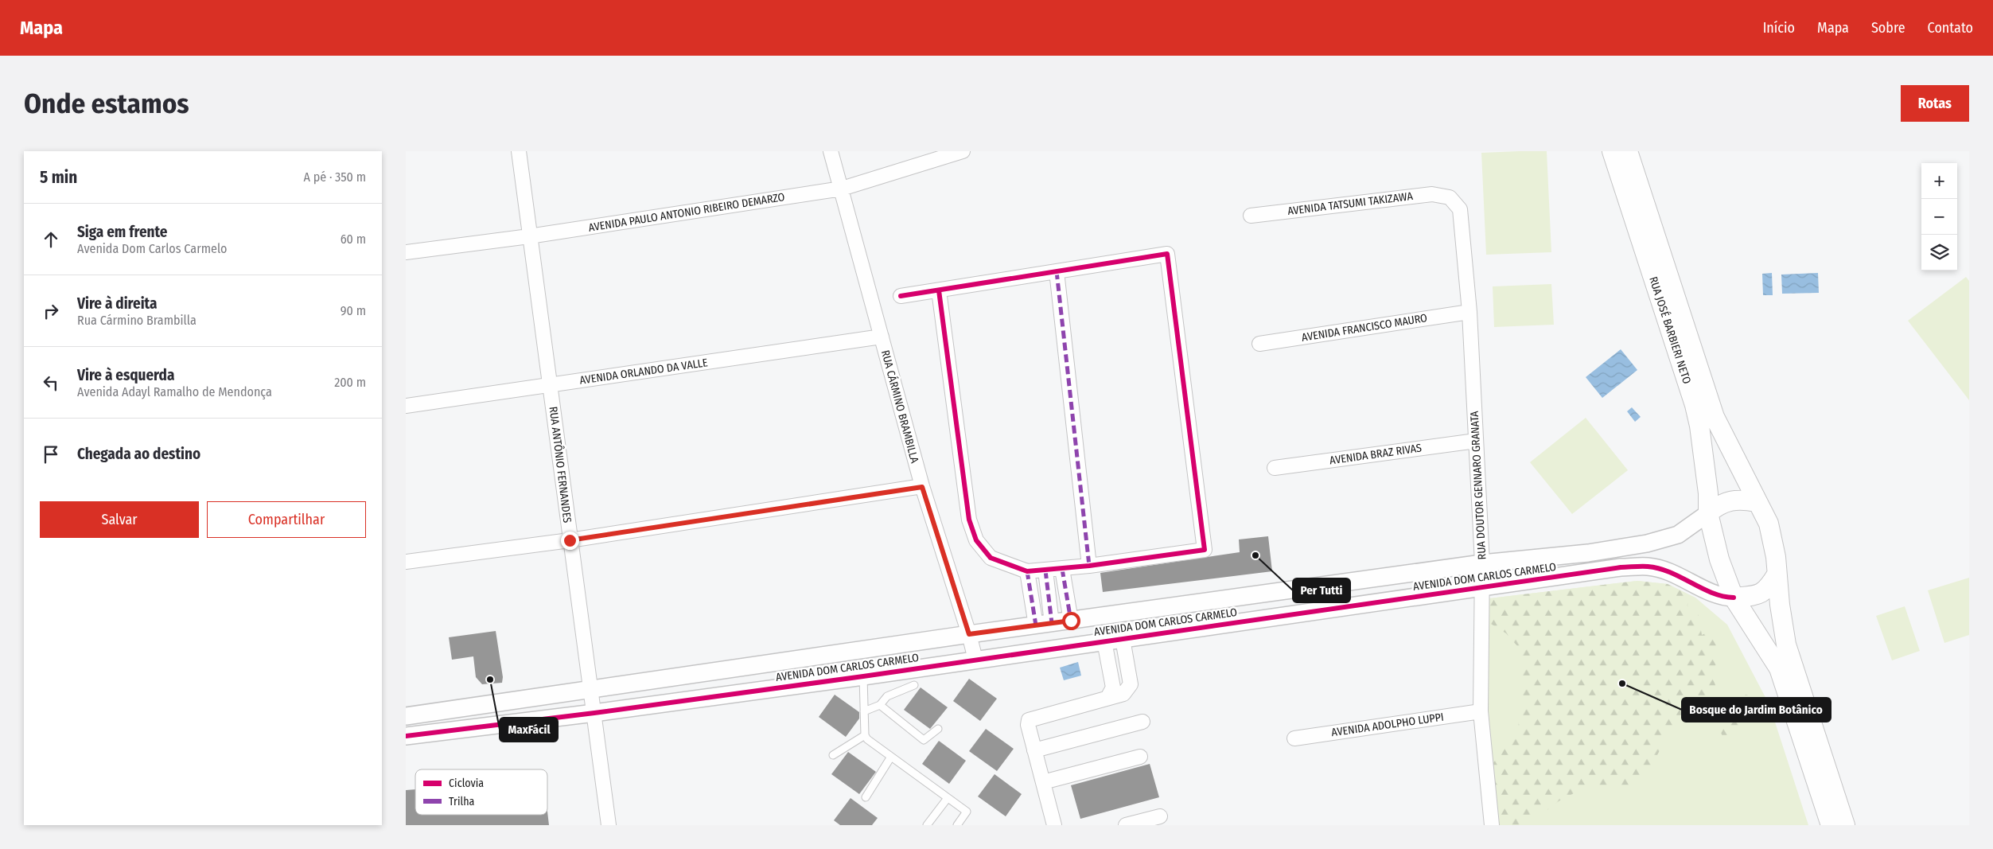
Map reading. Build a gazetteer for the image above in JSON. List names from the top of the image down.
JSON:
{
  "streets": {
    "main road": ["RUA JOSÉ BARBIERI NETO"],
    "street": [
      "AVENIDA TATSUMI TAKIZAWA",
      "AVENIDA PAULO ANTONIO RIBEIRO DEMARZO",
      "AVENIDA FRANCISCO MAURO",
      "AVENIDA ORLANDO DA VALLE",
      "RUA CÁRMINO BRAMBILLA",
      "AVENIDA BRAZ RIVAS",
      "RUA ANTÔNIO FERNANDES",
      "RUA DOUTOR GENNARO GRANATA",
      "AVENIDA DOM CARLOS CARMELO",
      "AVENIDA ADOLPHO LUPPI"
    ]
  },
  "crossings": [
    ["AVENIDA TATSUMI TAKIZAWA", "RUA DOUTOR GENNARO GRANATA"],
    ["AVENIDA PAULO ANTONIO RIBEIRO DEMARZO", "RUA CÁRMINO BRAMBILLA"],
    ["AVENIDA PAULO ANTONIO RIBEIRO DEMARZO", "RUA ANTÔNIO FERNANDES"],
    ["AVENIDA FRANCISCO MAURO", "RUA DOUTOR GENNARO GRANATA"],
    ["RUA JOSÉ BARBIERI NETO", "AVENIDA DOM CARLOS CARMELO"],
    ["AVENIDA ORLANDO DA VALLE", "RUA CÁRMINO BRAMBILLA"],
    ["AVENIDA ORLANDO DA VALLE", "RUA ANTÔNIO FERNANDES"],
    ["RUA CÁRMINO BRAMBILLA", "AVENIDA DOM CARLOS CARMELO"],
    ["AVENIDA BRAZ RIVAS", "RUA DOUTOR GENNARO GRANATA"],
    ["RUA ANTÔNIO FERNANDES", "AVENIDA DOM CARLOS CARMELO"],
    ["RUA DOUTOR GENNARO GRANATA", "AVENIDA DOM CARLOS CARMELO"],
    ["RUA DOUTOR GENNARO GRANATA", "AVENIDA ADOLPHO LUPPI"]
  ],
  "places": ["Per Tutti", "MaxFácil", "Bosque do Jardim Botânico"],
  "legend": ["Ciclovia", "Trilha"],
  "page": {
    "header": "Mapa",
    "nav": [
      "Início",
      "Mapa",
      "Sobre",
      "Contato"
    ],
    "buttons": [
      "Rotas",
      ["Salvar", "Compartilhar"]
    ],
    "title": "Onde estamos",
    "heading": ["5 min", "A pé · 350 m"],
    "map_buttons": ["+", "−"],
    "list": [
      ["Siga em frente", "Avenida Dom Carlos Carmelo", "60 m"],
      ["Vire à direita", "Rua Cármino Brambilla", "90 m"],
      ["Vire à esquerda", "Avenida Adayl Ramalho de Mendonça", "200 m"],
      "Chegada ao destino"
    ]
  }
}
